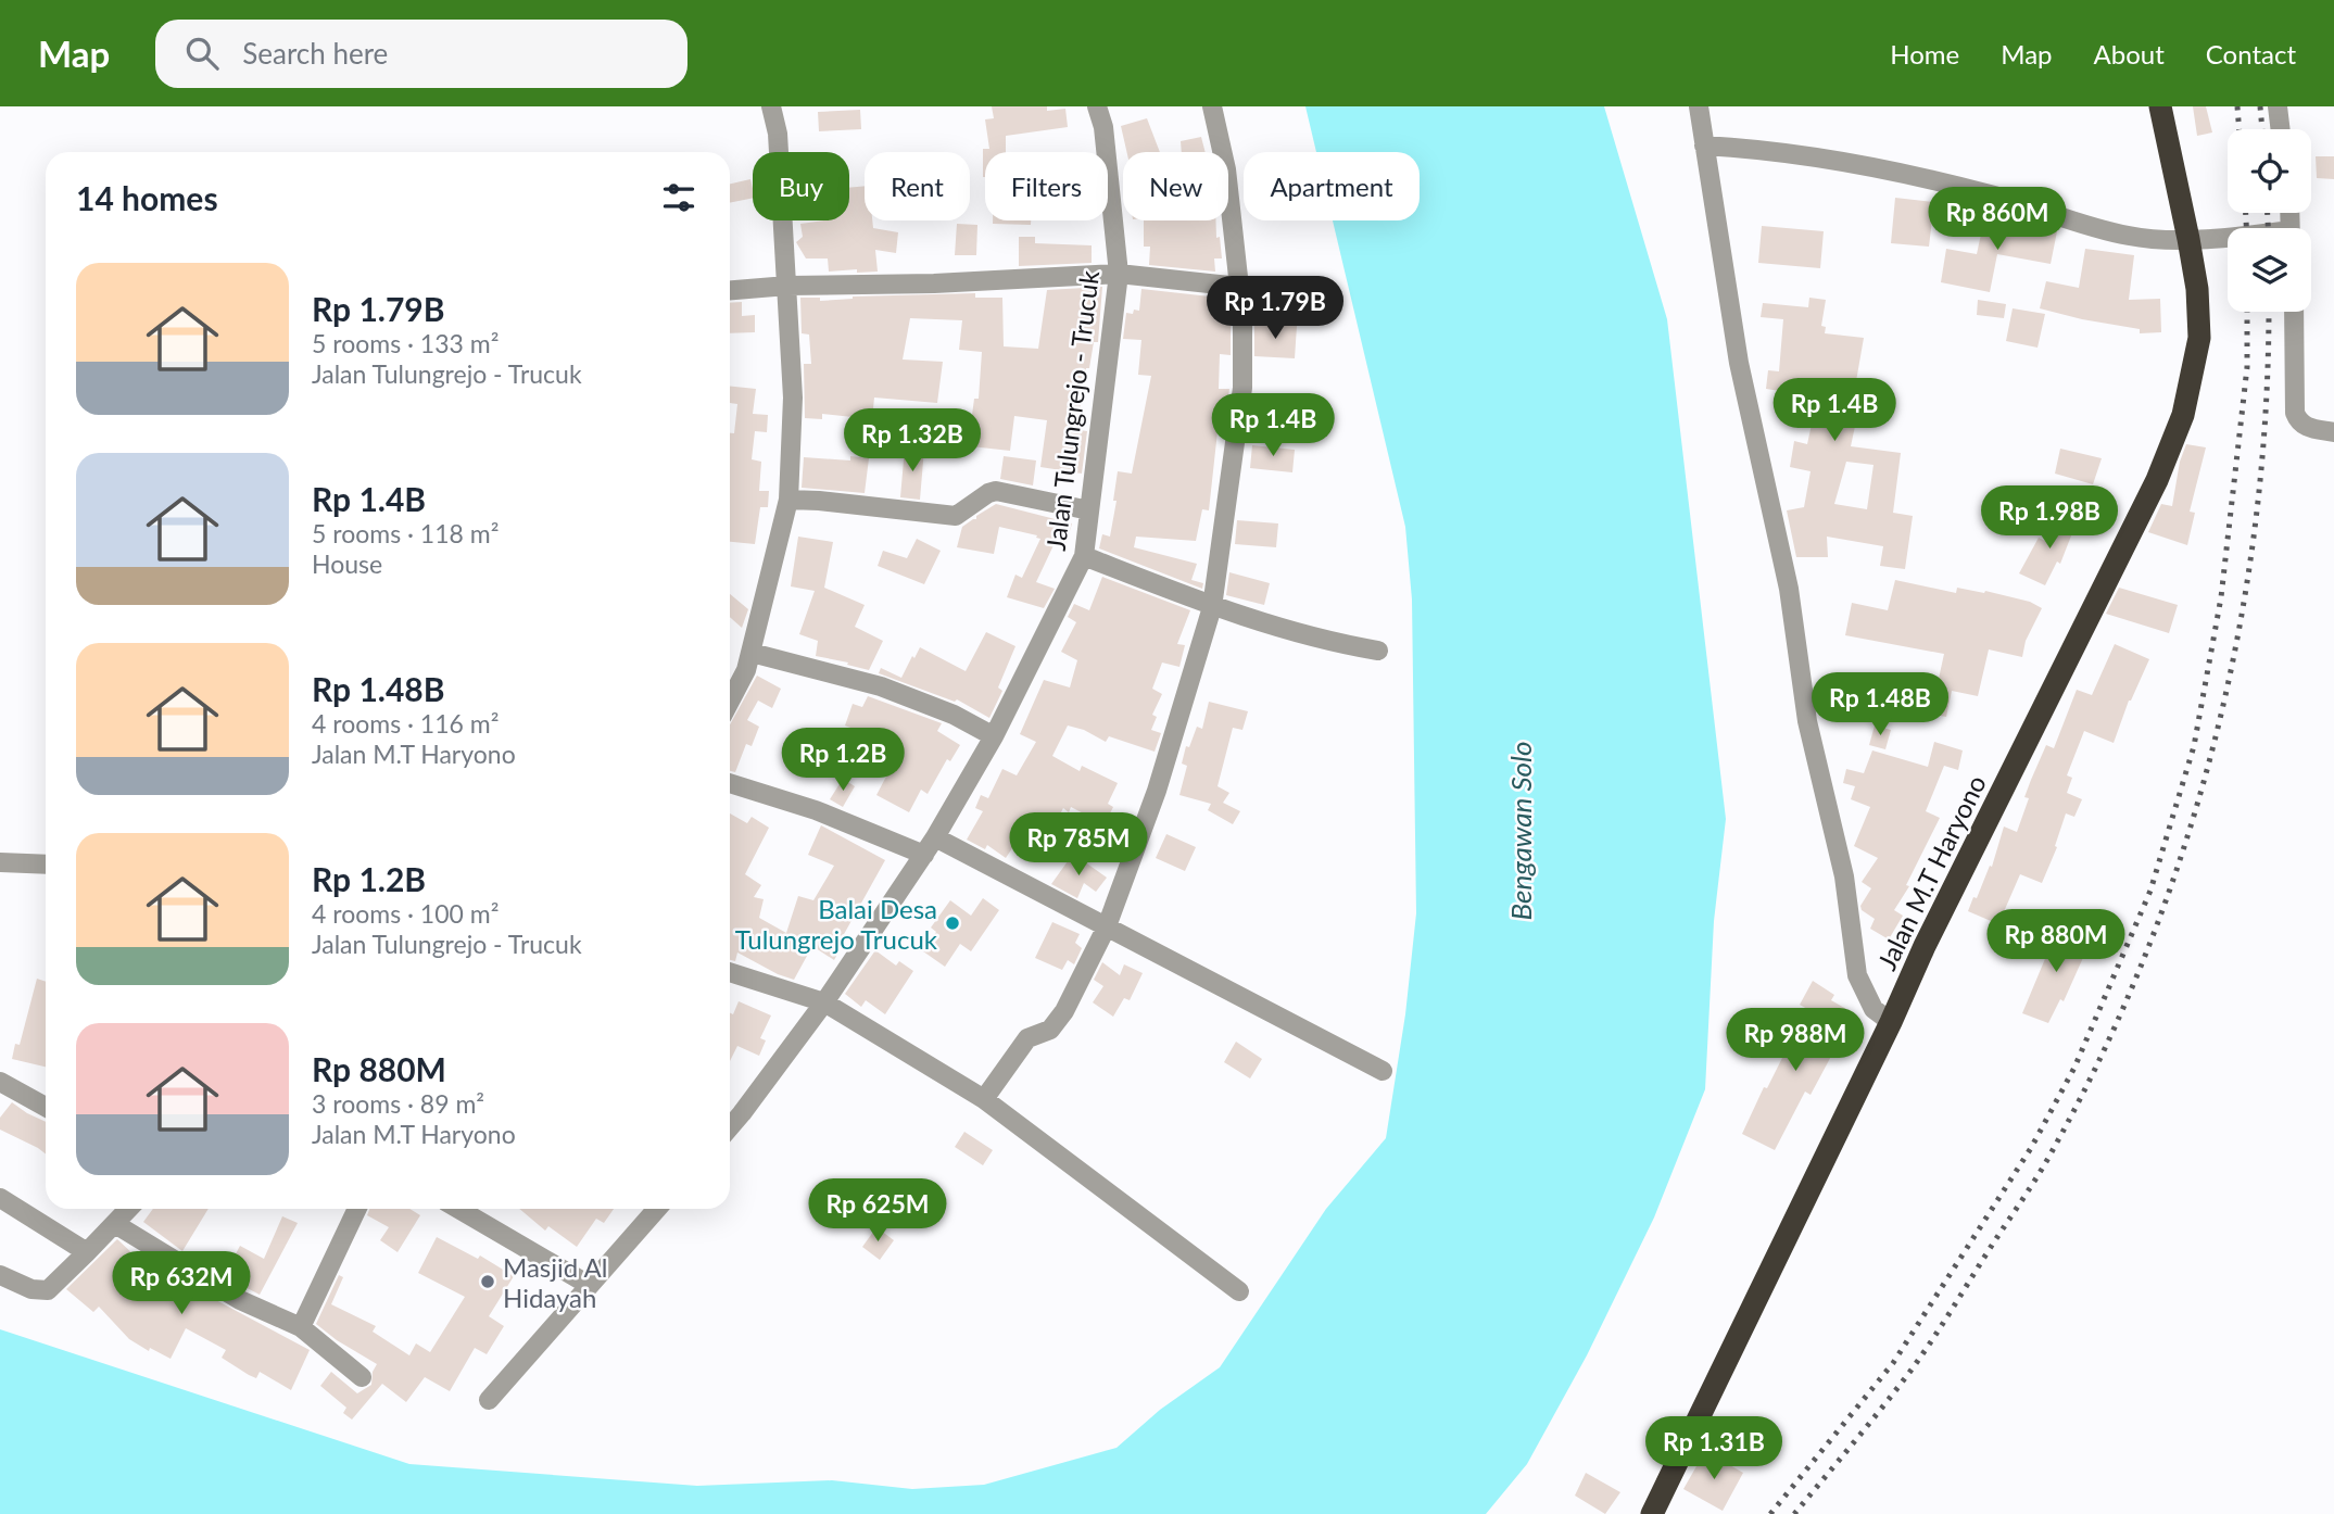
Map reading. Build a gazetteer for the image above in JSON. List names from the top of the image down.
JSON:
{
  "streets": {
    "highway": ["Jalan M.T Haryono"],
    "street": ["Jalan Tulungrejo - Trucuk"]
  },
  "water": ["Bengawan Solo"],
  "places": ["Balai Desa Tulungrejo Trucuk", "Masjid Al Hidayah"],
  "page": {
    "header": "Map",
    "search": "Search here",
    "nav": [
      "Home",
      "Map",
      "About",
      "Contact"
    ],
    "chip": [
      "Buy",
      "Rent",
      "Filters",
      "New",
      "Apartment"
    ],
    "heading": "14 homes",
    "price": [
      "Rp 860M",
      "Rp 1.79B",
      "Rp 1.4B",
      "Rp 1.4B",
      "Rp 1.32B",
      "Rp 1.98B",
      "Rp 1.48B",
      "Rp 1.2B",
      "Rp 785M",
      "Rp 880M",
      "Rp 988M",
      "Rp 625M",
      "Rp 632M",
      "Rp 1.31B"
    ],
    "list": [
      {
        "name": "Rp 1.79B",
        "note": "5 rooms · 133 m² · Jalan Tulungrejo - Trucuk"
      },
      {
        "name": "Rp 1.4B",
        "note": "5 rooms · 118 m² · House"
      },
      {
        "name": "Rp 1.48B",
        "note": "4 rooms · 116 m² · Jalan M.T Haryono"
      },
      {
        "name": "Rp 1.2B",
        "note": "4 rooms · 100 m² · Jalan Tulungrejo - Trucuk"
      },
      {
        "name": "Rp 880M",
        "note": "3 rooms · 89 m² · Jalan M.T Haryono"
      }
    ]
  }
}
